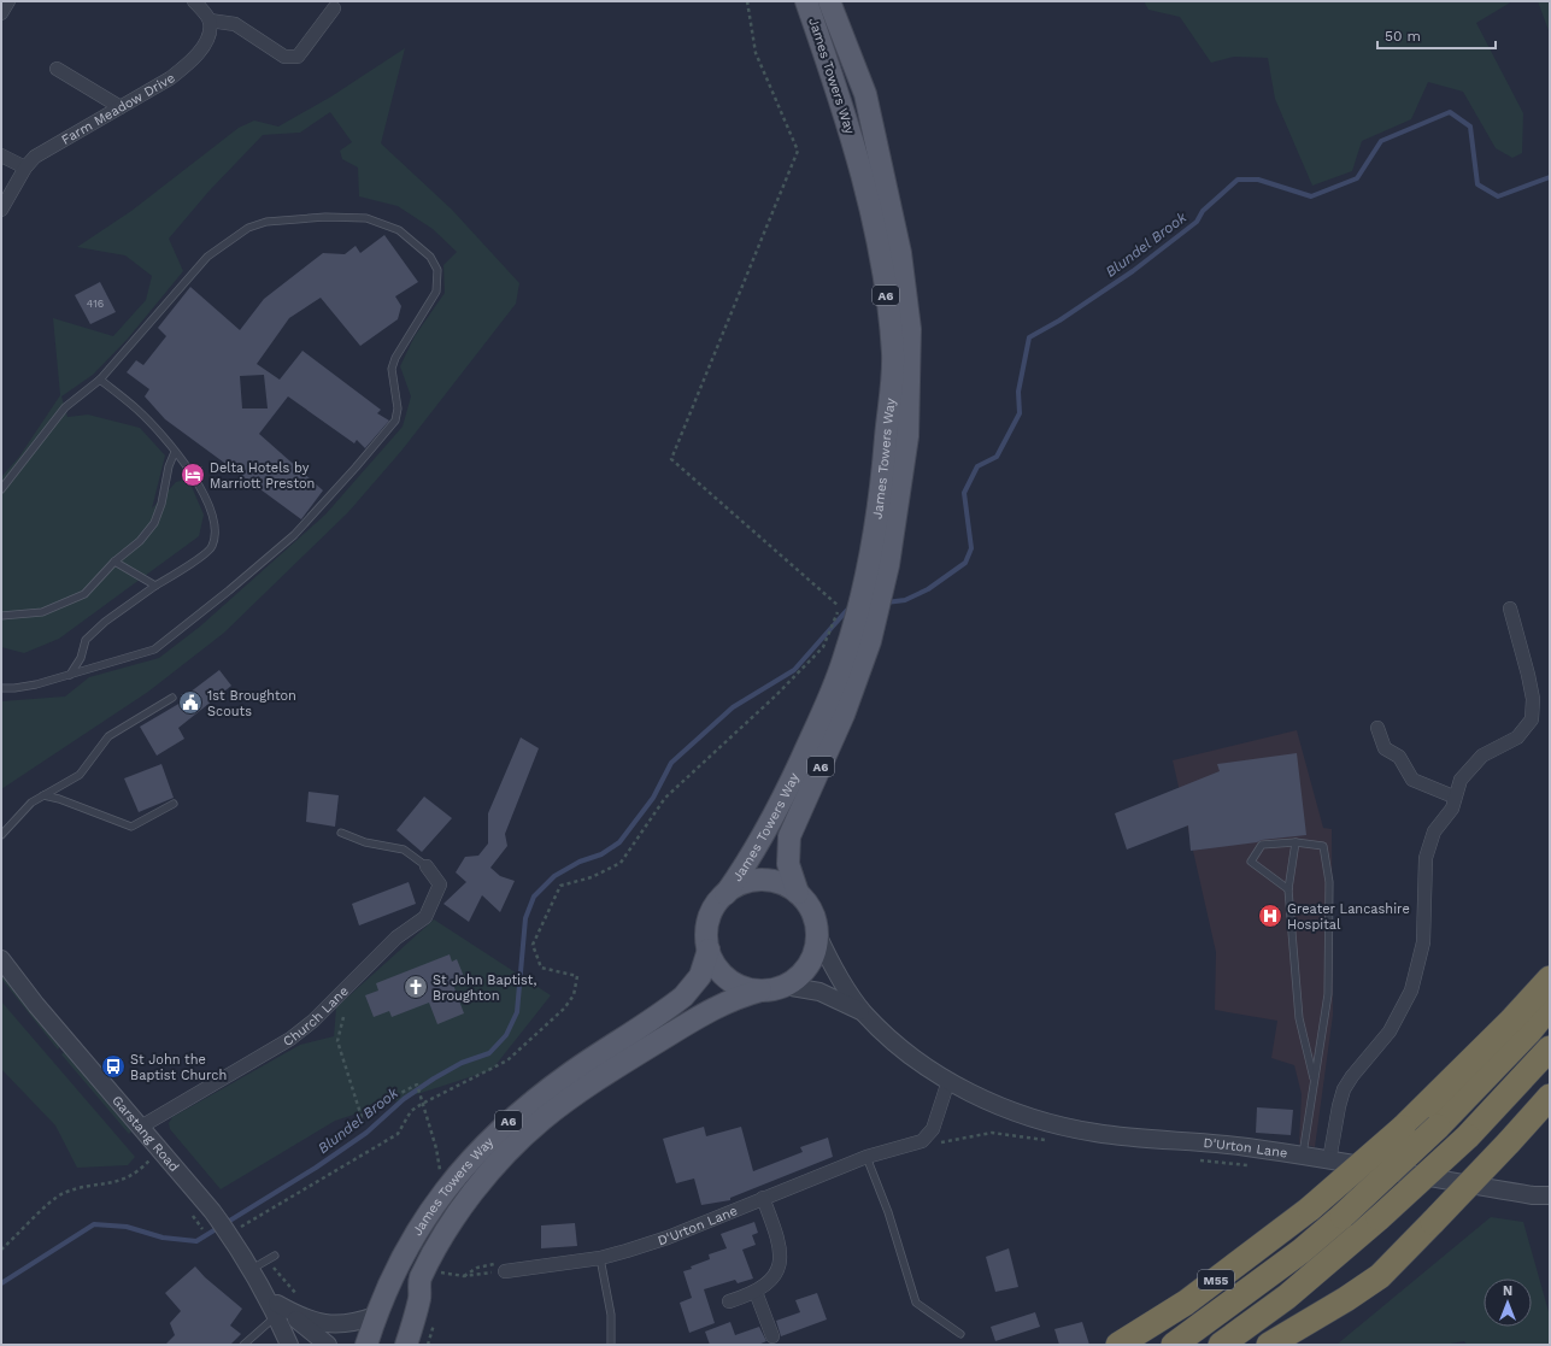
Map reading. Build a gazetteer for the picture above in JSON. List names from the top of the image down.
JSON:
{
  "streets": {
    "highway": ["M55"],
    "main road": ["James Towers Way", "A6"],
    "street": [
      "Farm Meadow Drive",
      "Church Lane",
      "Garstang Road",
      "D'Urton Lane"
    ]
  },
  "crossings": [
    ["James Towers Way", "A6"],
    ["James Towers Way", "D'Urton Lane"],
    ["A6", "D'Urton Lane"],
    ["Church Lane", "Garstang Road"]
  ],
  "water": ["Blundel Brook"],
  "places": {
    "hotel": ["Delta Hotels by Marriott Preston"],
    "public building": ["1st Broughton Scouts"],
    "hospital": ["Greater Lancashire Hospital"],
    "church": ["St John Baptist, Broughton"],
    "bus stop": ["St John the Baptist Church"]
  },
  "house_numbers": ["416"],
  "scale_bar": "50 m",
  "north": "top"
}
